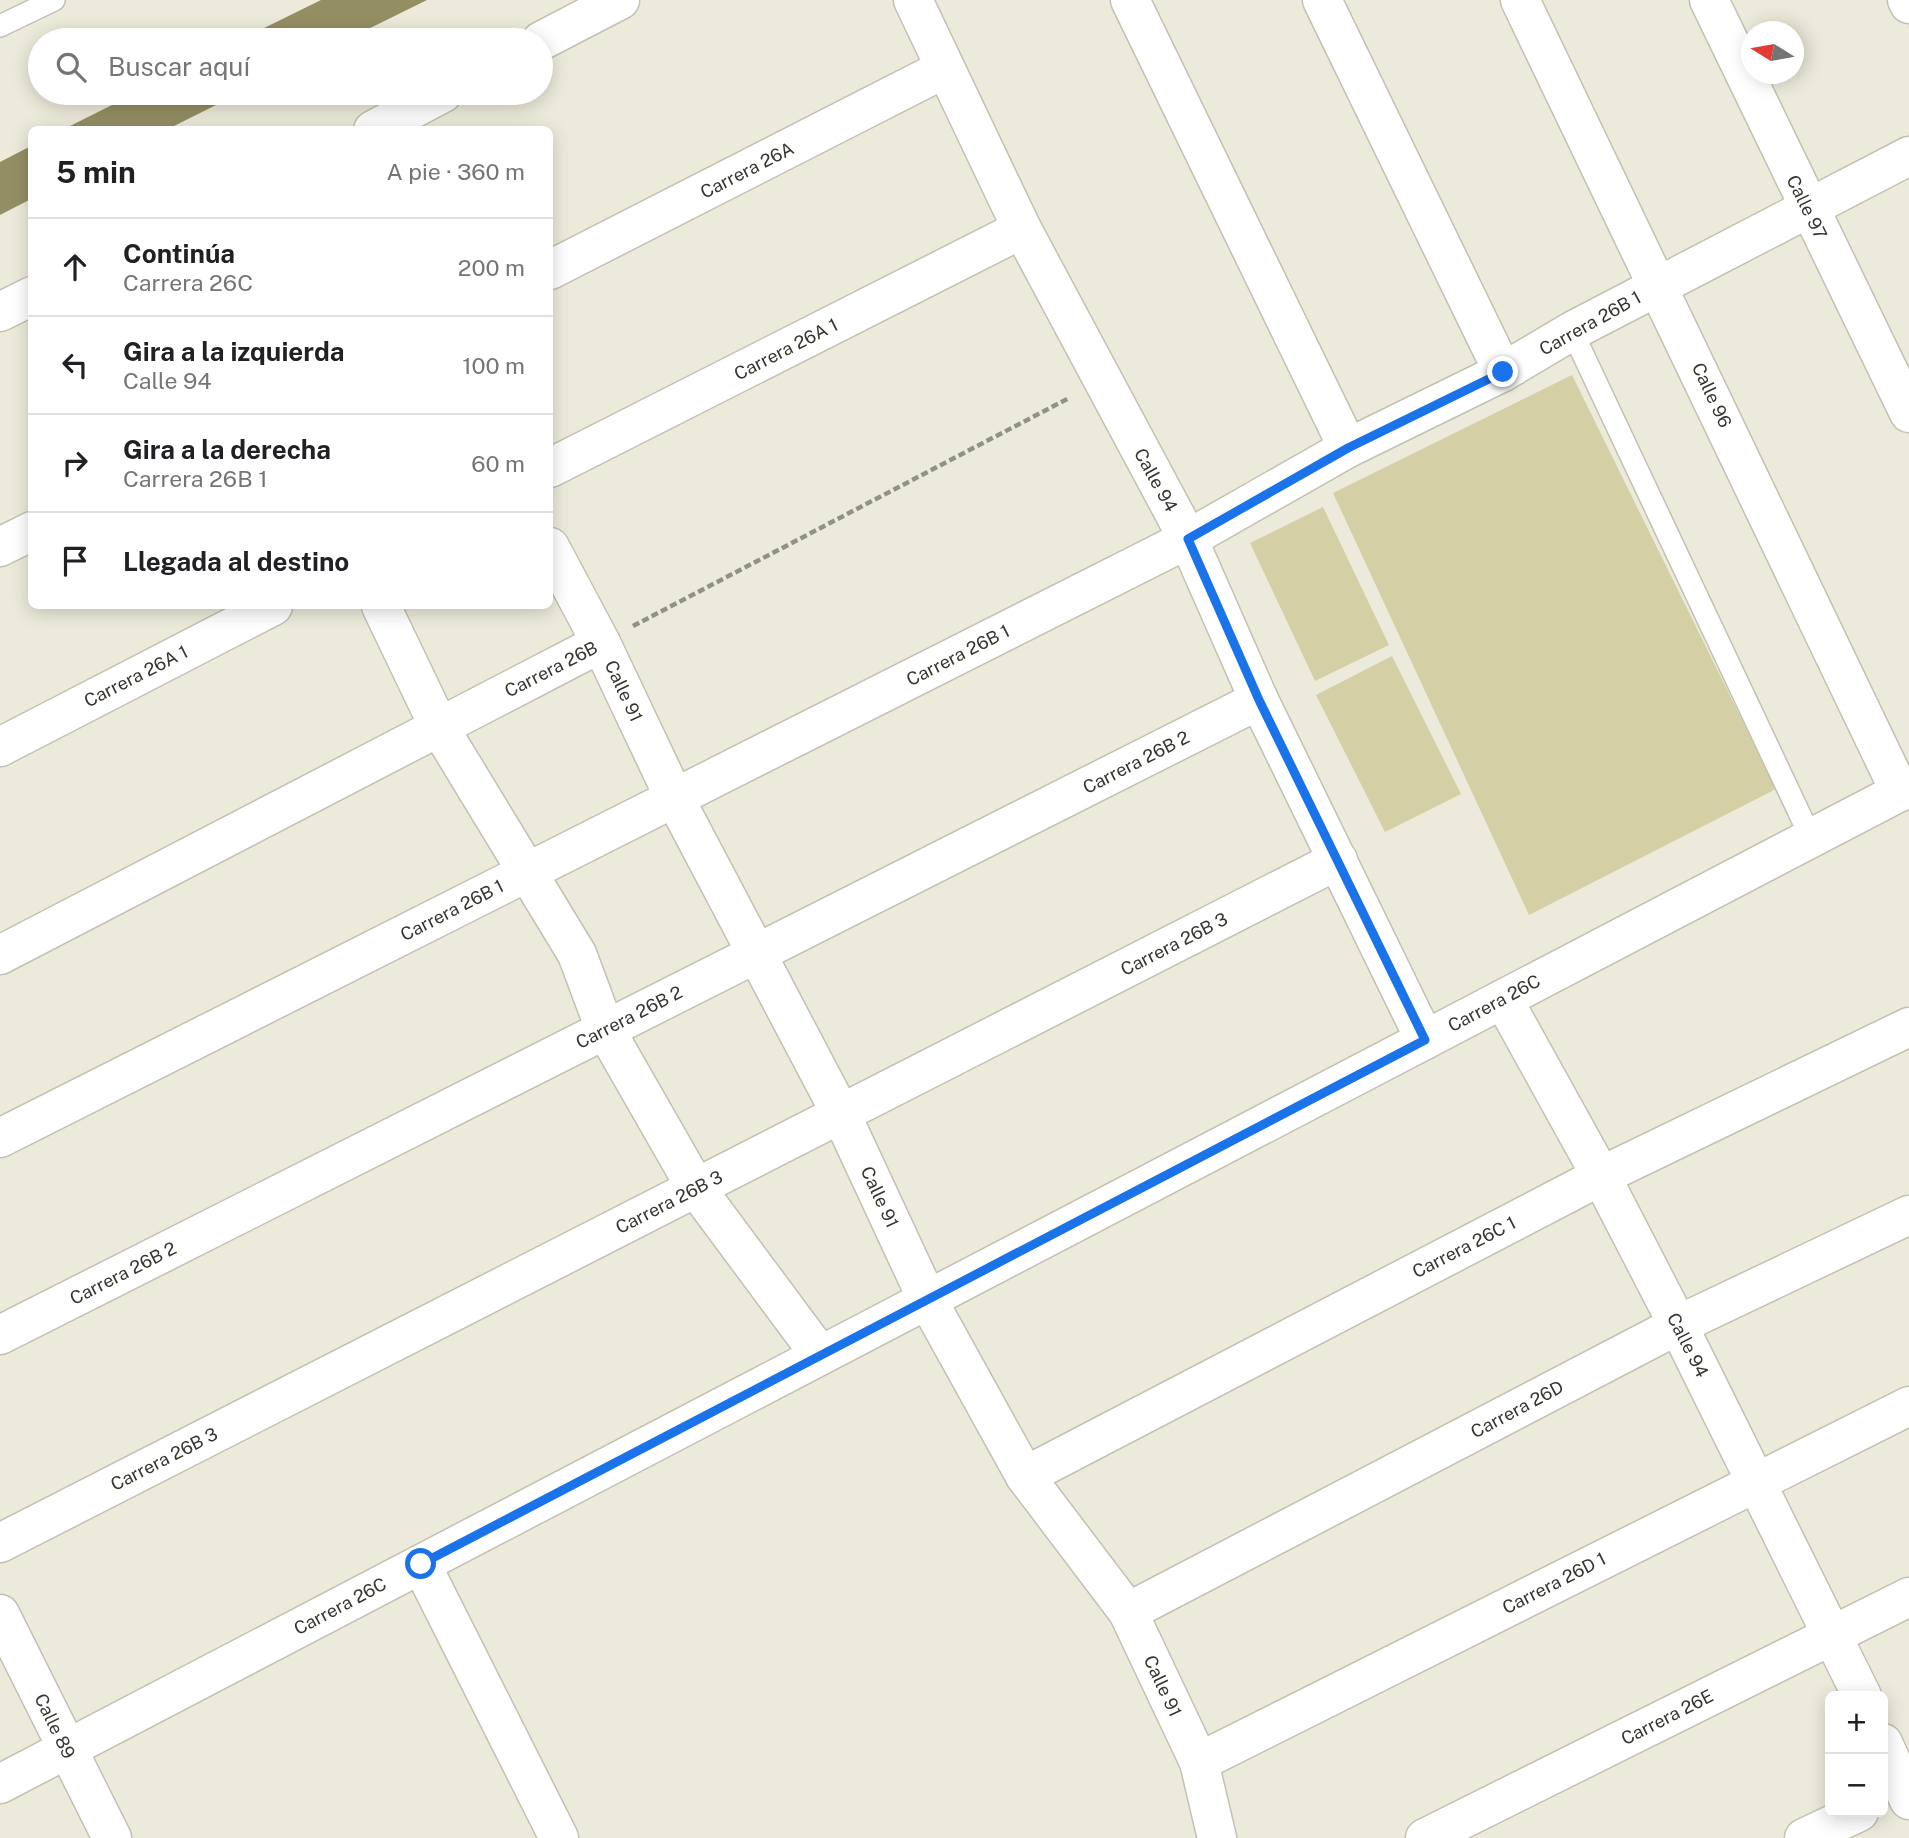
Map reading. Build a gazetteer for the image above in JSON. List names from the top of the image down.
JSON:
{
  "streets": {
    "street": [
      "Carrera 26A",
      "Calle 97",
      "Carrera 26B 1",
      "Carrera 26A 1",
      "Calle 96",
      "Calle 94",
      "Carrera 26B",
      "Calle 91",
      "Carrera 26B 2",
      "Carrera 26B 3",
      "Carrera 26C",
      "Carrera 26C 1",
      "Carrera 26D",
      "Carrera 26D 1",
      "Carrera 26E",
      "Calle 89"
    ]
  },
  "crossings": [
    ["Carrera 26A", "Calle 94"],
    ["Calle 97", "Carrera 26B 1"],
    ["Carrera 26B 1", "Calle 96"],
    ["Carrera 26B 1", "Calle 94"],
    ["Carrera 26B 1", "Calle 91"],
    ["Carrera 26A 1", "Calle 94"],
    ["Calle 96", "Carrera 26C"],
    ["Calle 94", "Carrera 26B"],
    ["Calle 94", "Carrera 26B 2"],
    ["Calle 94", "Carrera 26B 3"],
    ["Calle 94", "Carrera 26C"],
    ["Calle 94", "Carrera 26C 1"],
    ["Calle 94", "Carrera 26D"],
    ["Calle 94", "Carrera 26D 1"],
    ["Calle 94", "Carrera 26E"],
    ["Carrera 26B", "Calle 91"],
    ["Calle 91", "Carrera 26B 2"],
    ["Calle 91", "Carrera 26B 3"],
    ["Calle 91", "Carrera 26C"],
    ["Calle 91", "Carrera 26C 1"],
    ["Calle 91", "Carrera 26D"],
    ["Calle 91", "Carrera 26D 1"],
    ["Carrera 26C", "Calle 89"]
  ],
  "north": "left",
  "page": {
    "search": "Buscar aquí",
    "heading": ["5 min", "A pie · 360 m"],
    "list": [
      ["Continúa", "Carrera 26C", "200 m"],
      ["Gira a la izquierda", "Calle 94", "100 m"],
      ["Gira a la derecha", "Carrera 26B 1", "60 m"],
      "Llegada al destino"
    ],
    "map_buttons": ["+", "−"]
  }
}
